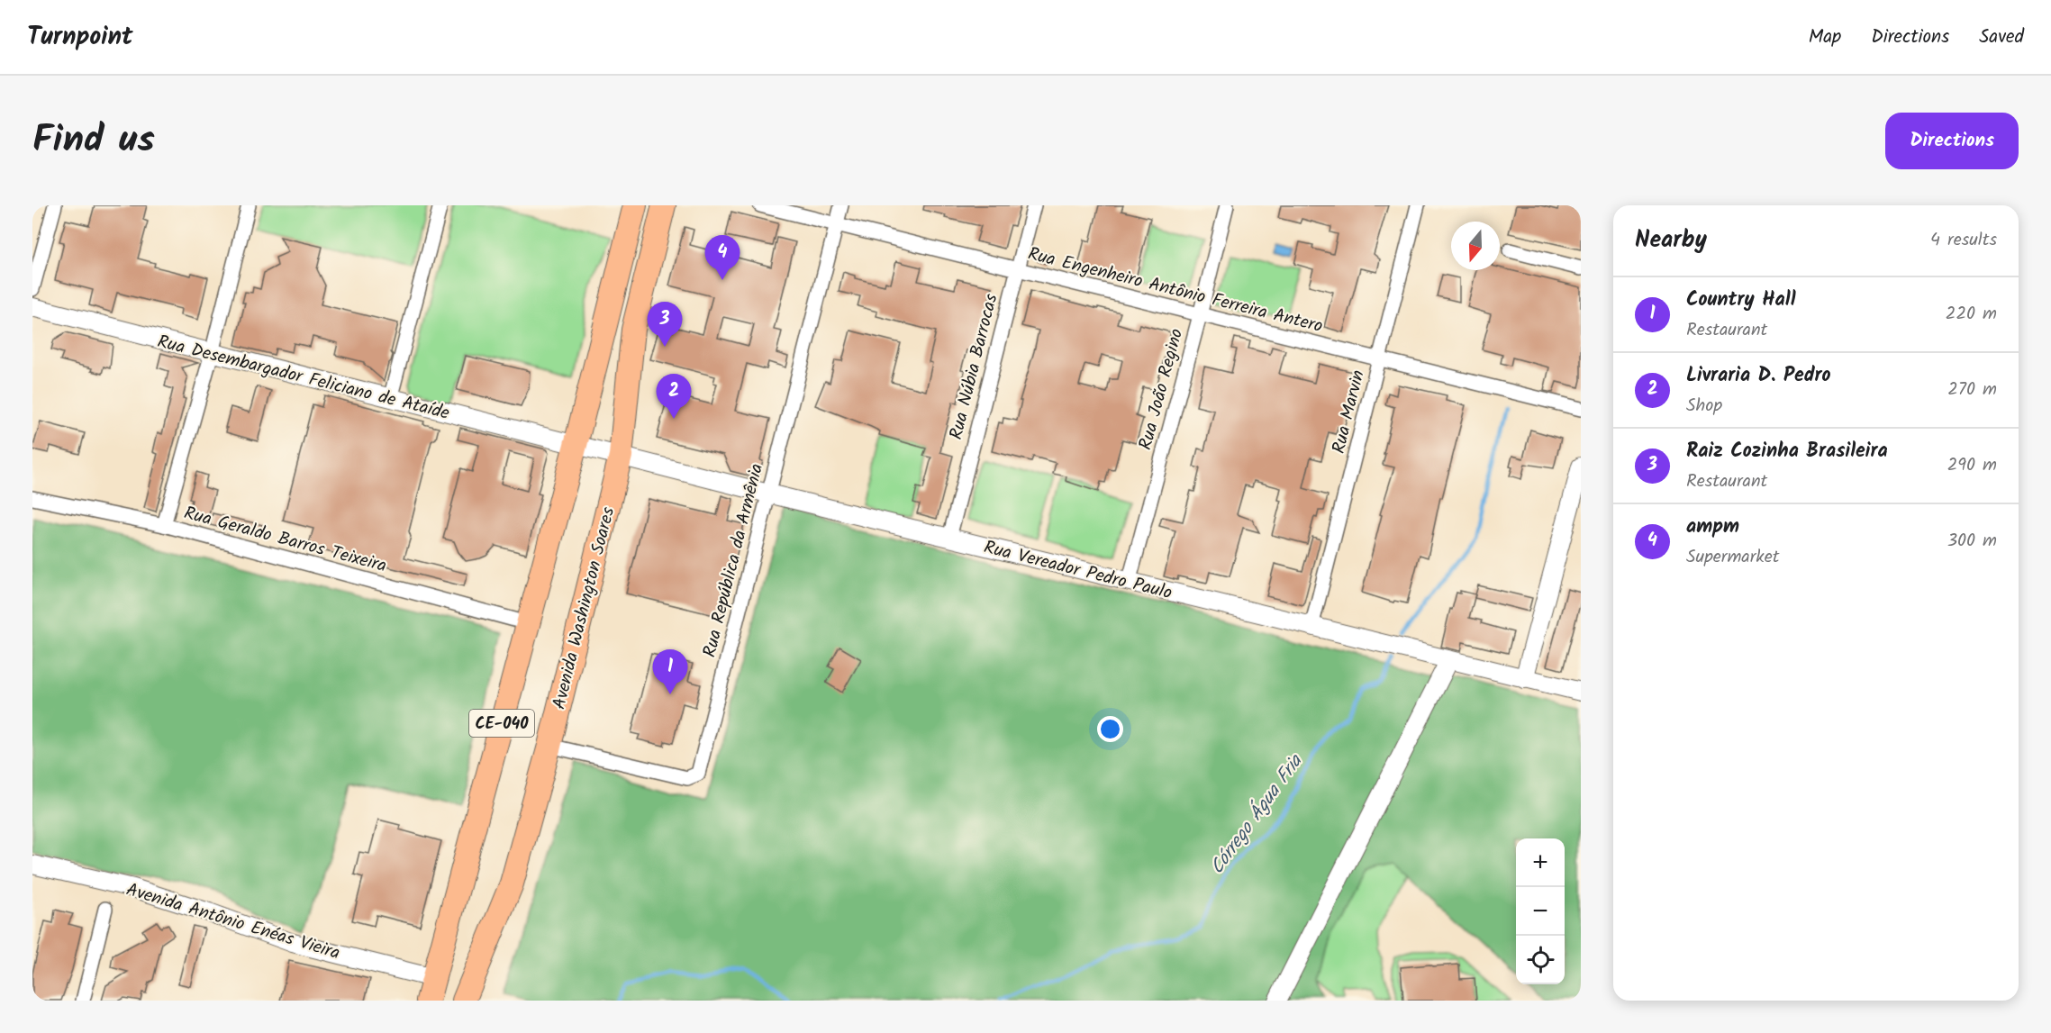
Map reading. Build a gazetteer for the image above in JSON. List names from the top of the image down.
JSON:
{
  "streets": {
    "highway": ["Avenida Washington Soares", "CE-040"],
    "street": [
      "Rua Engenheiro Antônio Ferreira Antero",
      "Rua Núbia Barrocas",
      "Rua Desembargador Feliciano de Ataíde",
      "Rua João Regino",
      "Rua Marvin",
      "Rua Geraldo Barros Teixeira",
      "Rua República da Armênia",
      "Rua Vereador Pedro Paulo",
      "Avenida Antônio Enéas Vieira"
    ]
  },
  "crossings": [
    ["Rua Engenheiro Antônio Ferreira Antero", "Rua Núbia Barrocas"],
    ["Rua Engenheiro Antônio Ferreira Antero", "Rua João Regino"],
    ["Rua Engenheiro Antônio Ferreira Antero", "Rua Marvin"],
    ["Rua Engenheiro Antônio Ferreira Antero", "Rua República da Armênia"],
    ["Rua Núbia Barrocas", "Rua Vereador Pedro Paulo"],
    ["Rua Desembargador Feliciano de Ataíde", "Rua Vereador Pedro Paulo"],
    ["Rua Desembargador Feliciano de Ataíde", "CE-040"],
    ["Rua João Regino", "Rua Vereador Pedro Paulo"],
    ["Rua Marvin", "Rua Vereador Pedro Paulo"],
    ["Rua Geraldo Barros Teixeira", "CE-040"],
    ["Rua República da Armênia", "Rua Vereador Pedro Paulo"],
    ["Rua República da Armênia", "Avenida Washington Soares"],
    ["Rua Vereador Pedro Paulo", "Avenida Washington Soares"],
    ["Rua Vereador Pedro Paulo", "CE-040"],
    ["CE-040", "Avenida Antônio Enéas Vieira"]
  ],
  "water": ["Córrego Água Fria"],
  "north": "bottom",
  "page": {
    "header": "Turnpoint",
    "nav": ["Map", "Directions", "Saved"],
    "title": "Find us",
    "buttons": "Directions",
    "heading": ["Nearby", "4 results"],
    "pins": [
      "4",
      "3",
      "2",
      "1"
    ],
    "list": [
      {
        "mark": "1",
        "name": "Country Hall",
        "note": "Restaurant",
        "value": "220 m"
      },
      {
        "mark": "2",
        "name": "Livraria D. Pedro",
        "note": "Shop",
        "value": "270 m"
      },
      {
        "mark": "3",
        "name": "Raiz Cozinha Brasileira",
        "note": "Restaurant",
        "value": "290 m"
      },
      {
        "mark": "4",
        "name": "ampm",
        "note": "Supermarket",
        "value": "300 m"
      }
    ],
    "map_buttons": ["+", "−"]
  }
}
